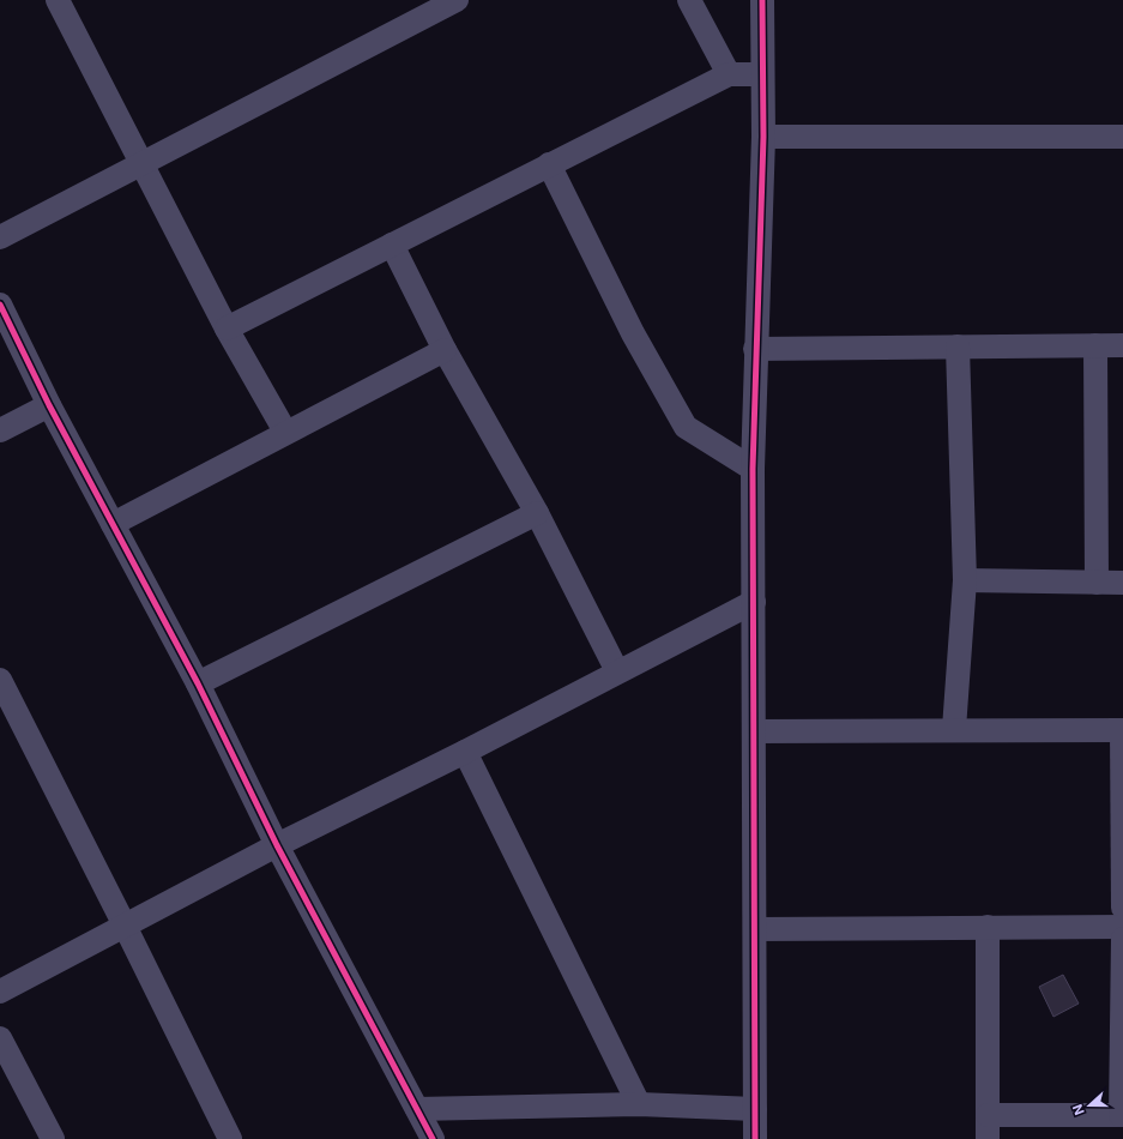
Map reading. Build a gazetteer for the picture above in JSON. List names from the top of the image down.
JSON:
{
  "north": "left"
}
